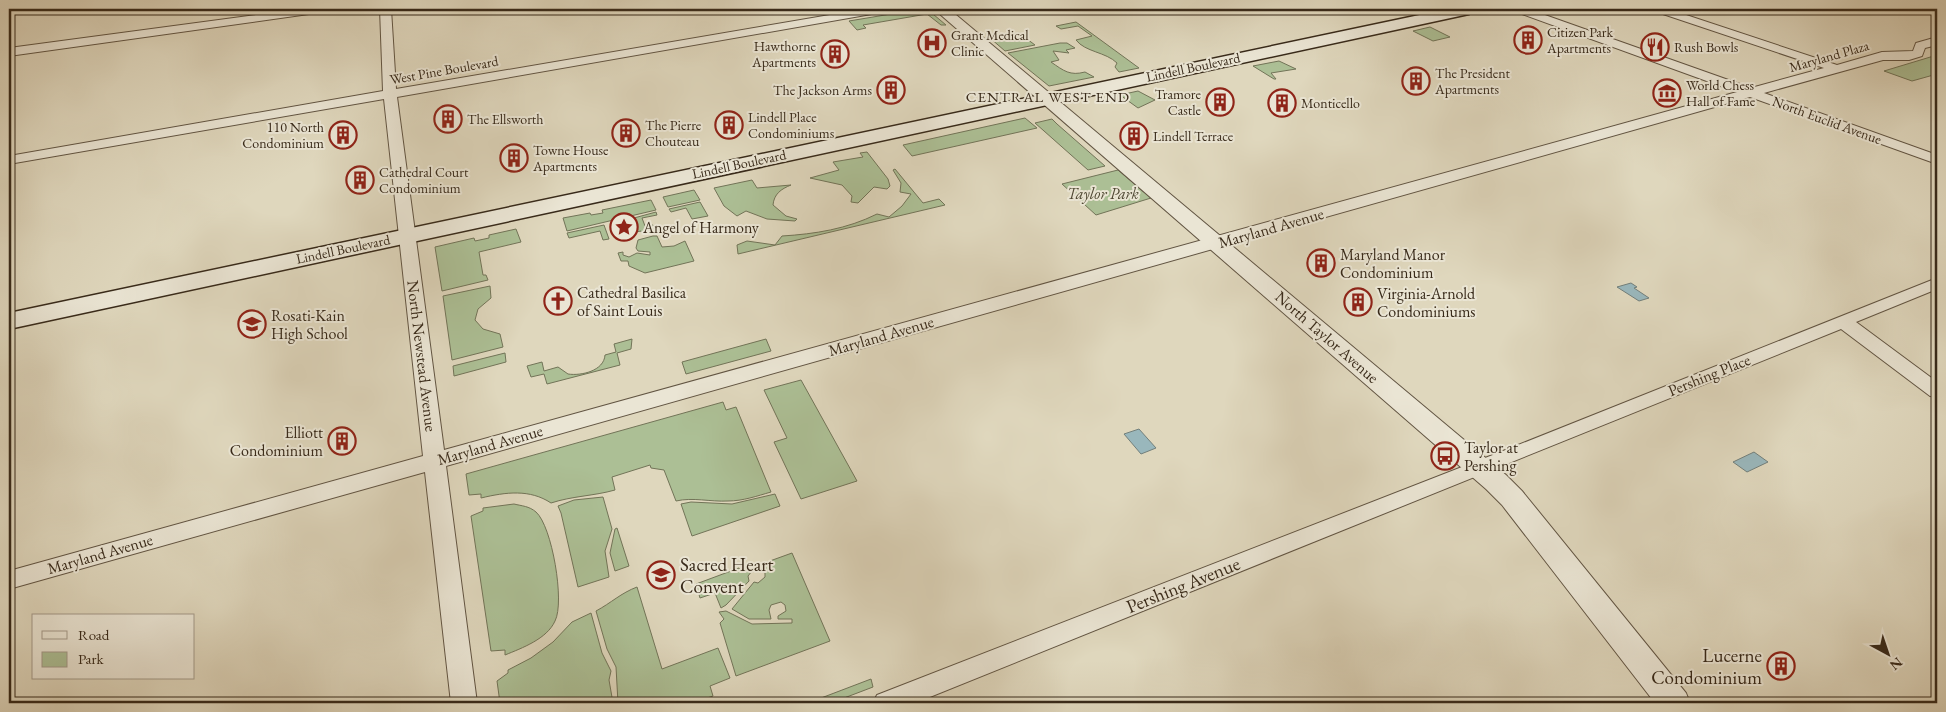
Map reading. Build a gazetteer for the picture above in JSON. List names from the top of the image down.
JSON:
{
  "streets": {
    "main road": ["Lindell Boulevard"],
    "street": [
      "Maryland Plaza",
      "West Pine Boulevard",
      "North Euclid Avenue",
      "Maryland Avenue",
      "North Taylor Avenue",
      "North Newstead Avenue",
      "Pershing Place",
      "Pershing Avenue"
    ]
  },
  "crossings": [
    ["Maryland Plaza", "North Euclid Avenue"],
    ["Maryland Plaza", "Maryland Avenue"],
    ["Lindell Boulevard", "North Taylor Avenue"],
    ["Lindell Boulevard", "North Newstead Avenue"],
    ["West Pine Boulevard", "North Newstead Avenue"],
    ["North Euclid Avenue", "Maryland Avenue"],
    ["Maryland Avenue", "North Taylor Avenue"],
    ["Maryland Avenue", "North Newstead Avenue"],
    ["North Taylor Avenue", "Pershing Place"],
    ["North Taylor Avenue", "Pershing Avenue"],
    ["Pershing Place", "Pershing Avenue"]
  ],
  "districts": ["CENTRAL WEST END"],
  "parks": ["Taylor Park"],
  "places": {
    "building": [
      "Citizen Park Apartments",
      "Hawthorne Apartments",
      "The President Apartments",
      "The Jackson Arms",
      "Tramore Castle",
      "Monticello",
      "The Ellsworth",
      "Lindell Place Condominiums",
      "The Pierre Chouteau",
      "110 North Condominium",
      "Lindell Terrace",
      "Towne House Apartments",
      "Cathedral Court Condominium",
      "Maryland Manor Condominium",
      "Virginia-Arnold Condominiums",
      "Elliott Condominium",
      "Lucerne Condominium"
    ],
    "hospital": ["Grant Medical Clinic"],
    "restaurant": ["Rush Bowls"],
    "museum": ["World Chess Hall of Fame"],
    "place": ["Angel of Harmony"],
    "church": ["Cathedral Basilica of Saint Louis"],
    "school or university": ["Rosati-Kain High School", "Sacred Heart Convent"],
    "bus stop": ["Taylor at Pershing"]
  },
  "legend": ["Road", "Park"],
  "north": "bottom right"
}
